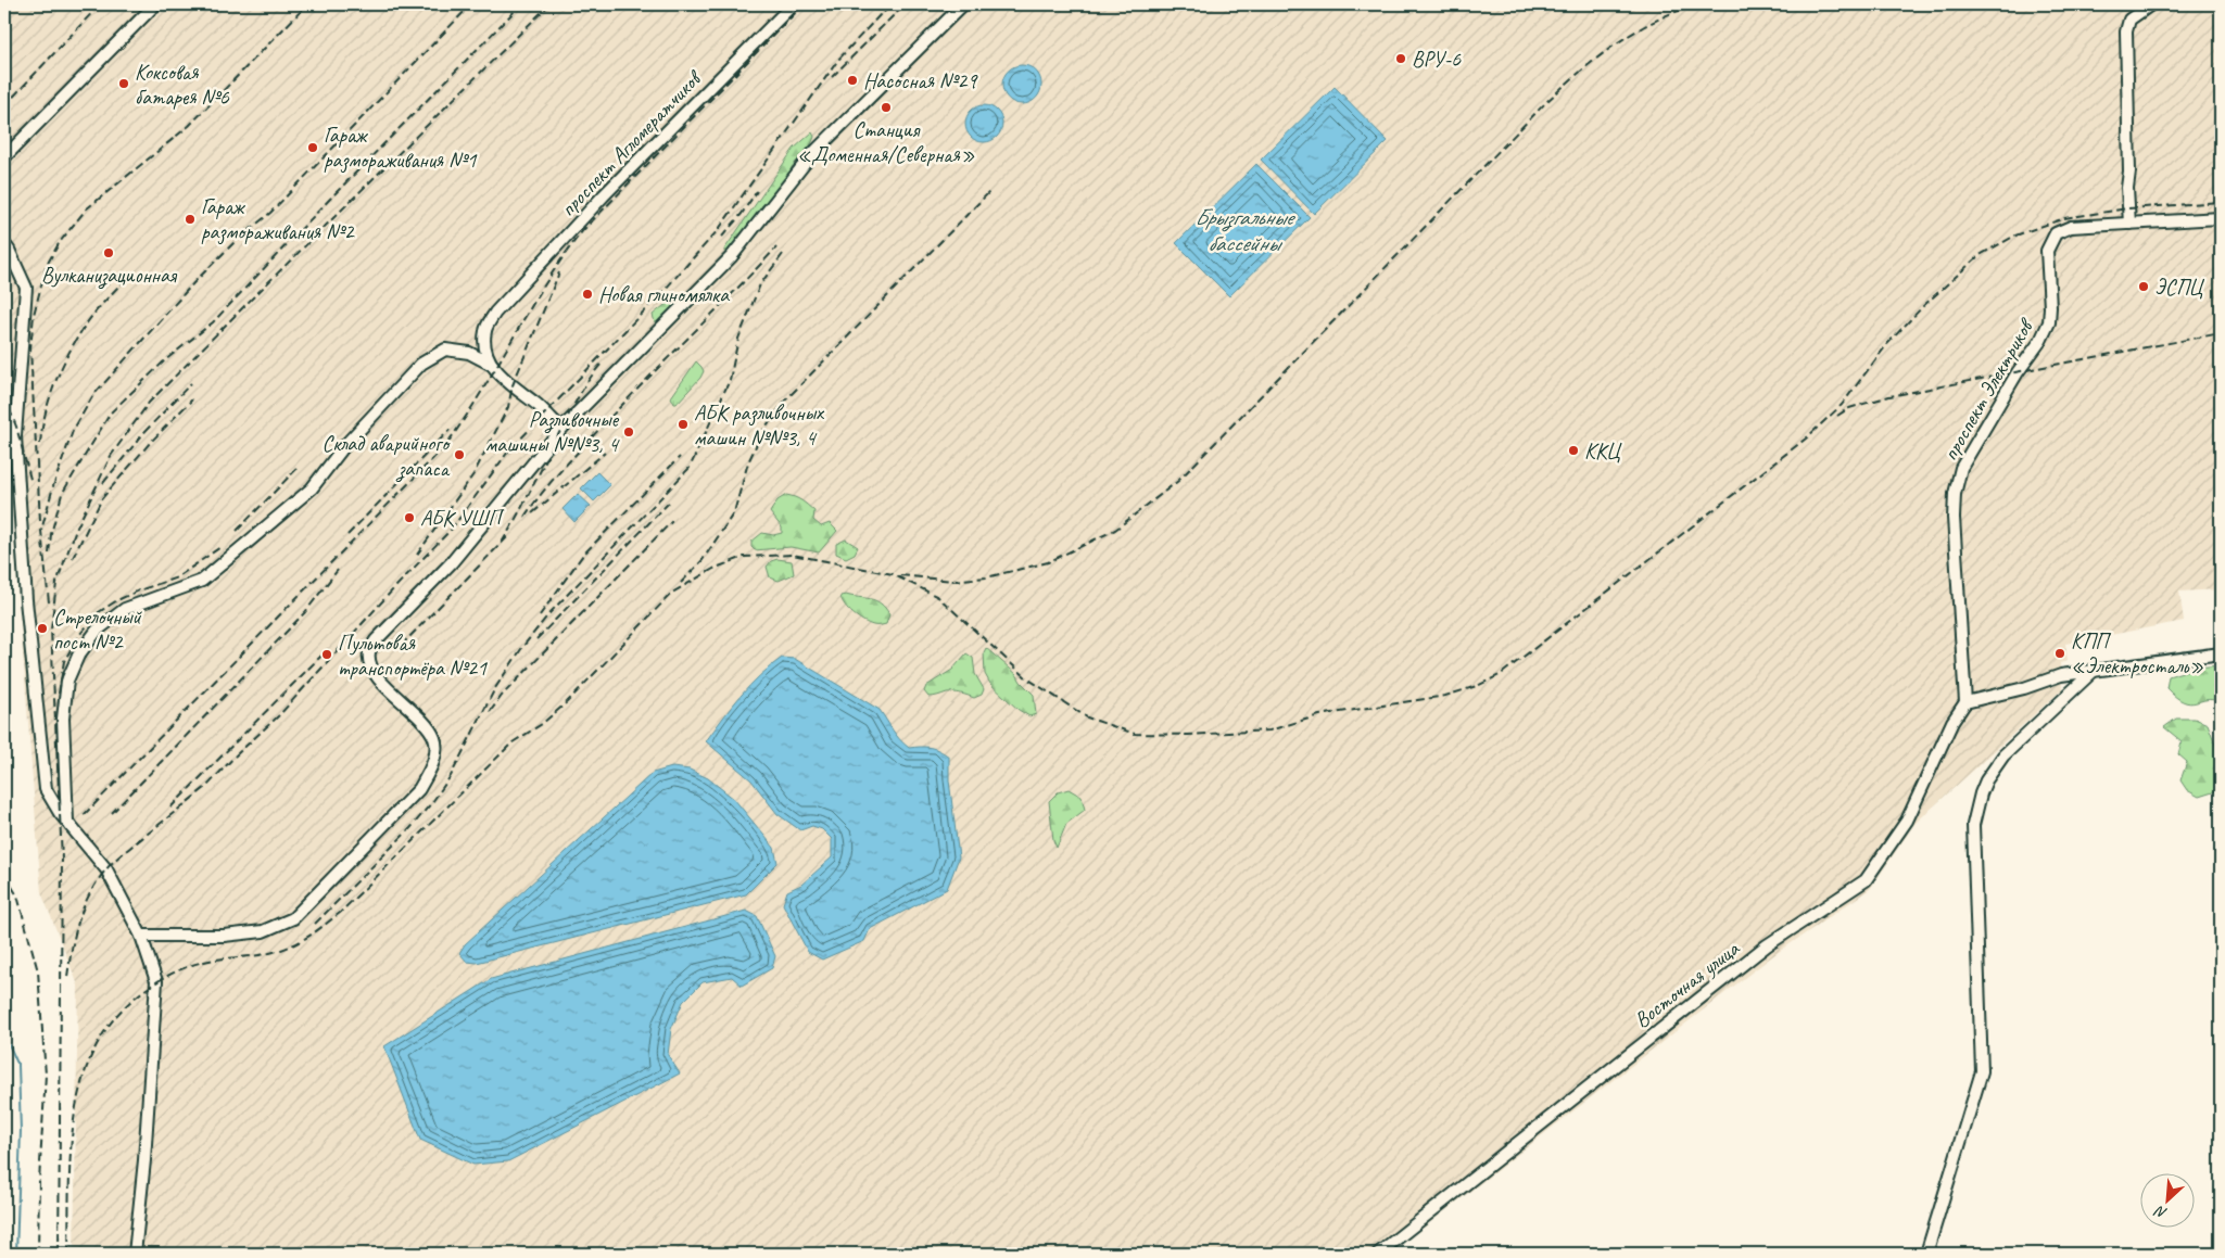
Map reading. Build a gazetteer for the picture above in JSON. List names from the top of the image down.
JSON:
{
  "streets": {
    "street": ["проспект Агломератчиков", "проспект Электриков", "Восточная улица"]
  },
  "crossings": [
    ["проспект Электриков", "Восточная улица"]
  ],
  "water": ["Брызгальные бассейны"],
  "places": [
    "ВРУ-6",
    "Насосная №29",
    "Коксовая батарея №6",
    "Станция «Доменная/Северная»",
    "Гараж размораживания №1",
    "Гараж размораживания №2",
    "Вулканизационная",
    "ЭСПЦ",
    "Новая глиномялка",
    "АБК разливочных машин №№3, 4",
    "Разливочные машины №№3, 4",
    "ККЦ",
    "Склад аварийного запаса",
    "АБК УШП",
    "Стрелочный пост №2",
    "КПП «Электросталь»",
    "Пультовая транспортёра №21"
  ],
  "north": "bottom left"
}
